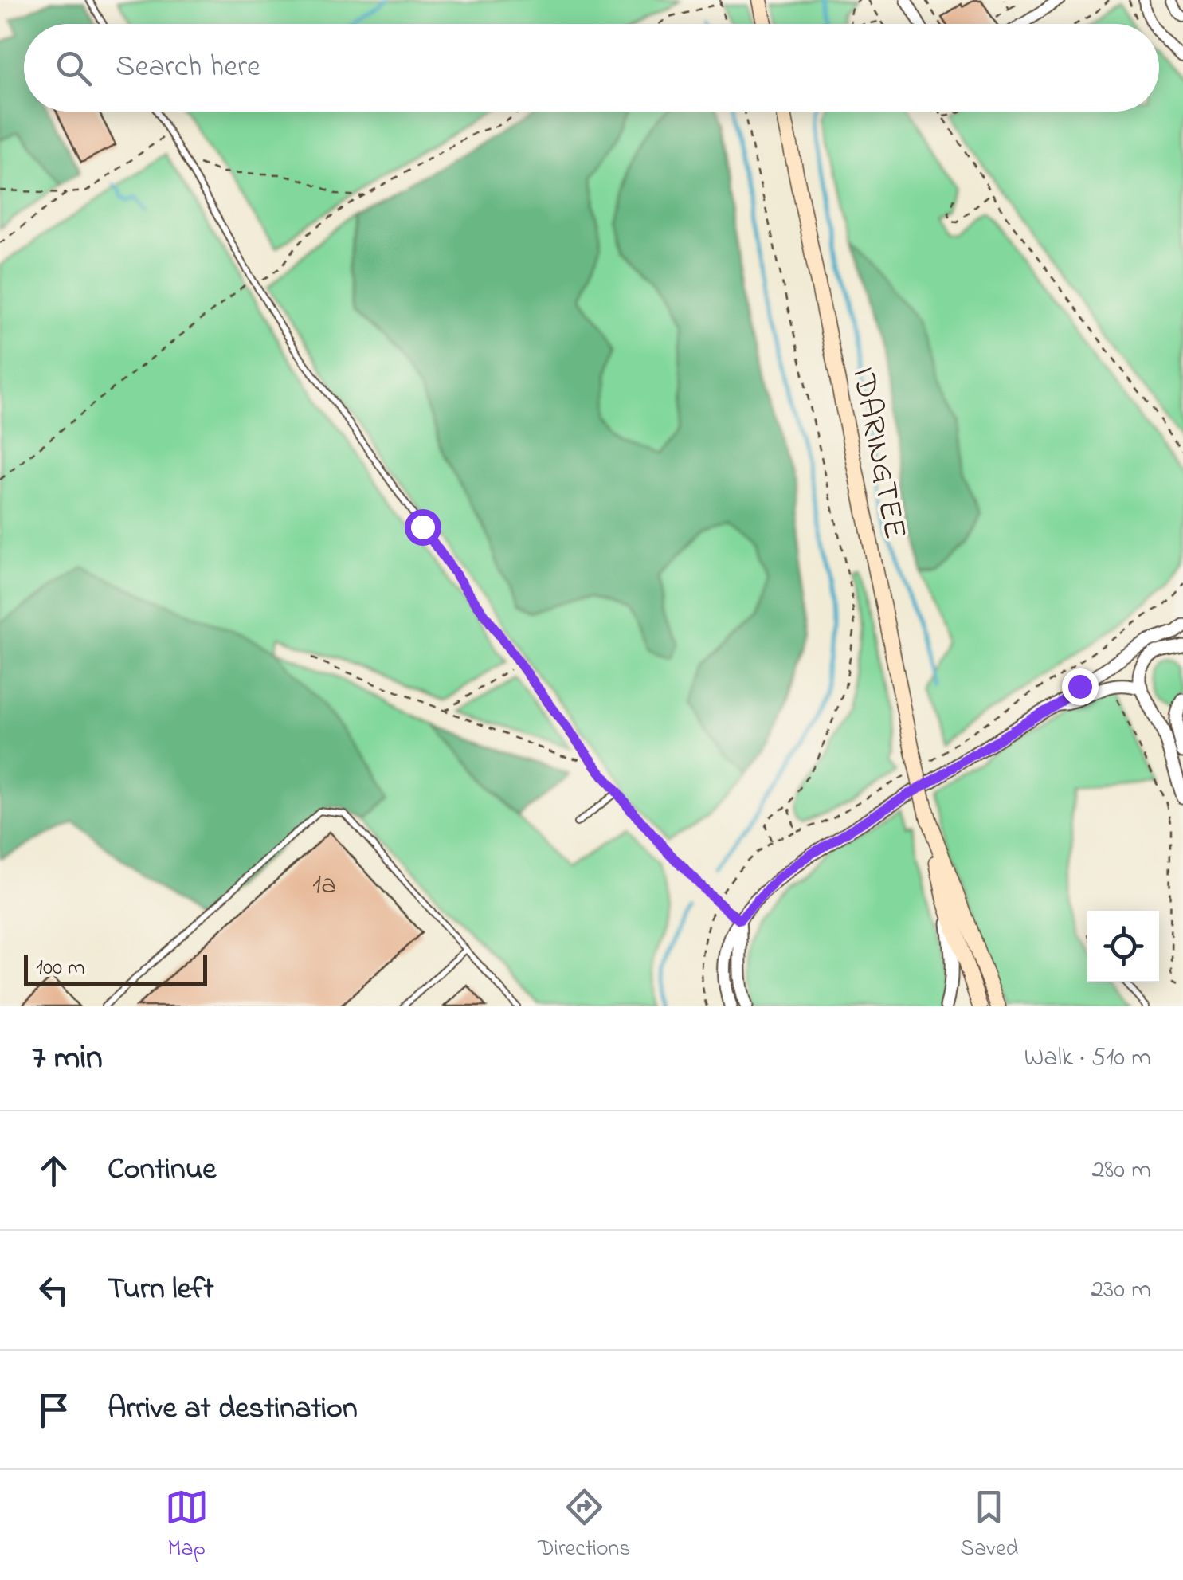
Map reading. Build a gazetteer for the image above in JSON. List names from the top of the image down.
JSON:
{
  "streets": {
    "main road": ["IDARINGTEE"]
  },
  "house_numbers": ["1a"],
  "scale_bar": "100 m",
  "page": {
    "search": "Search here",
    "scale": "100 m",
    "heading": ["7 min", "Walk · 510 m"],
    "list": [
      ["Continue", "280 m"],
      ["Turn left", "230 m"],
      "Arrive at destination"
    ],
    "nav": ["Map", "Directions", "Saved"]
  }
}
